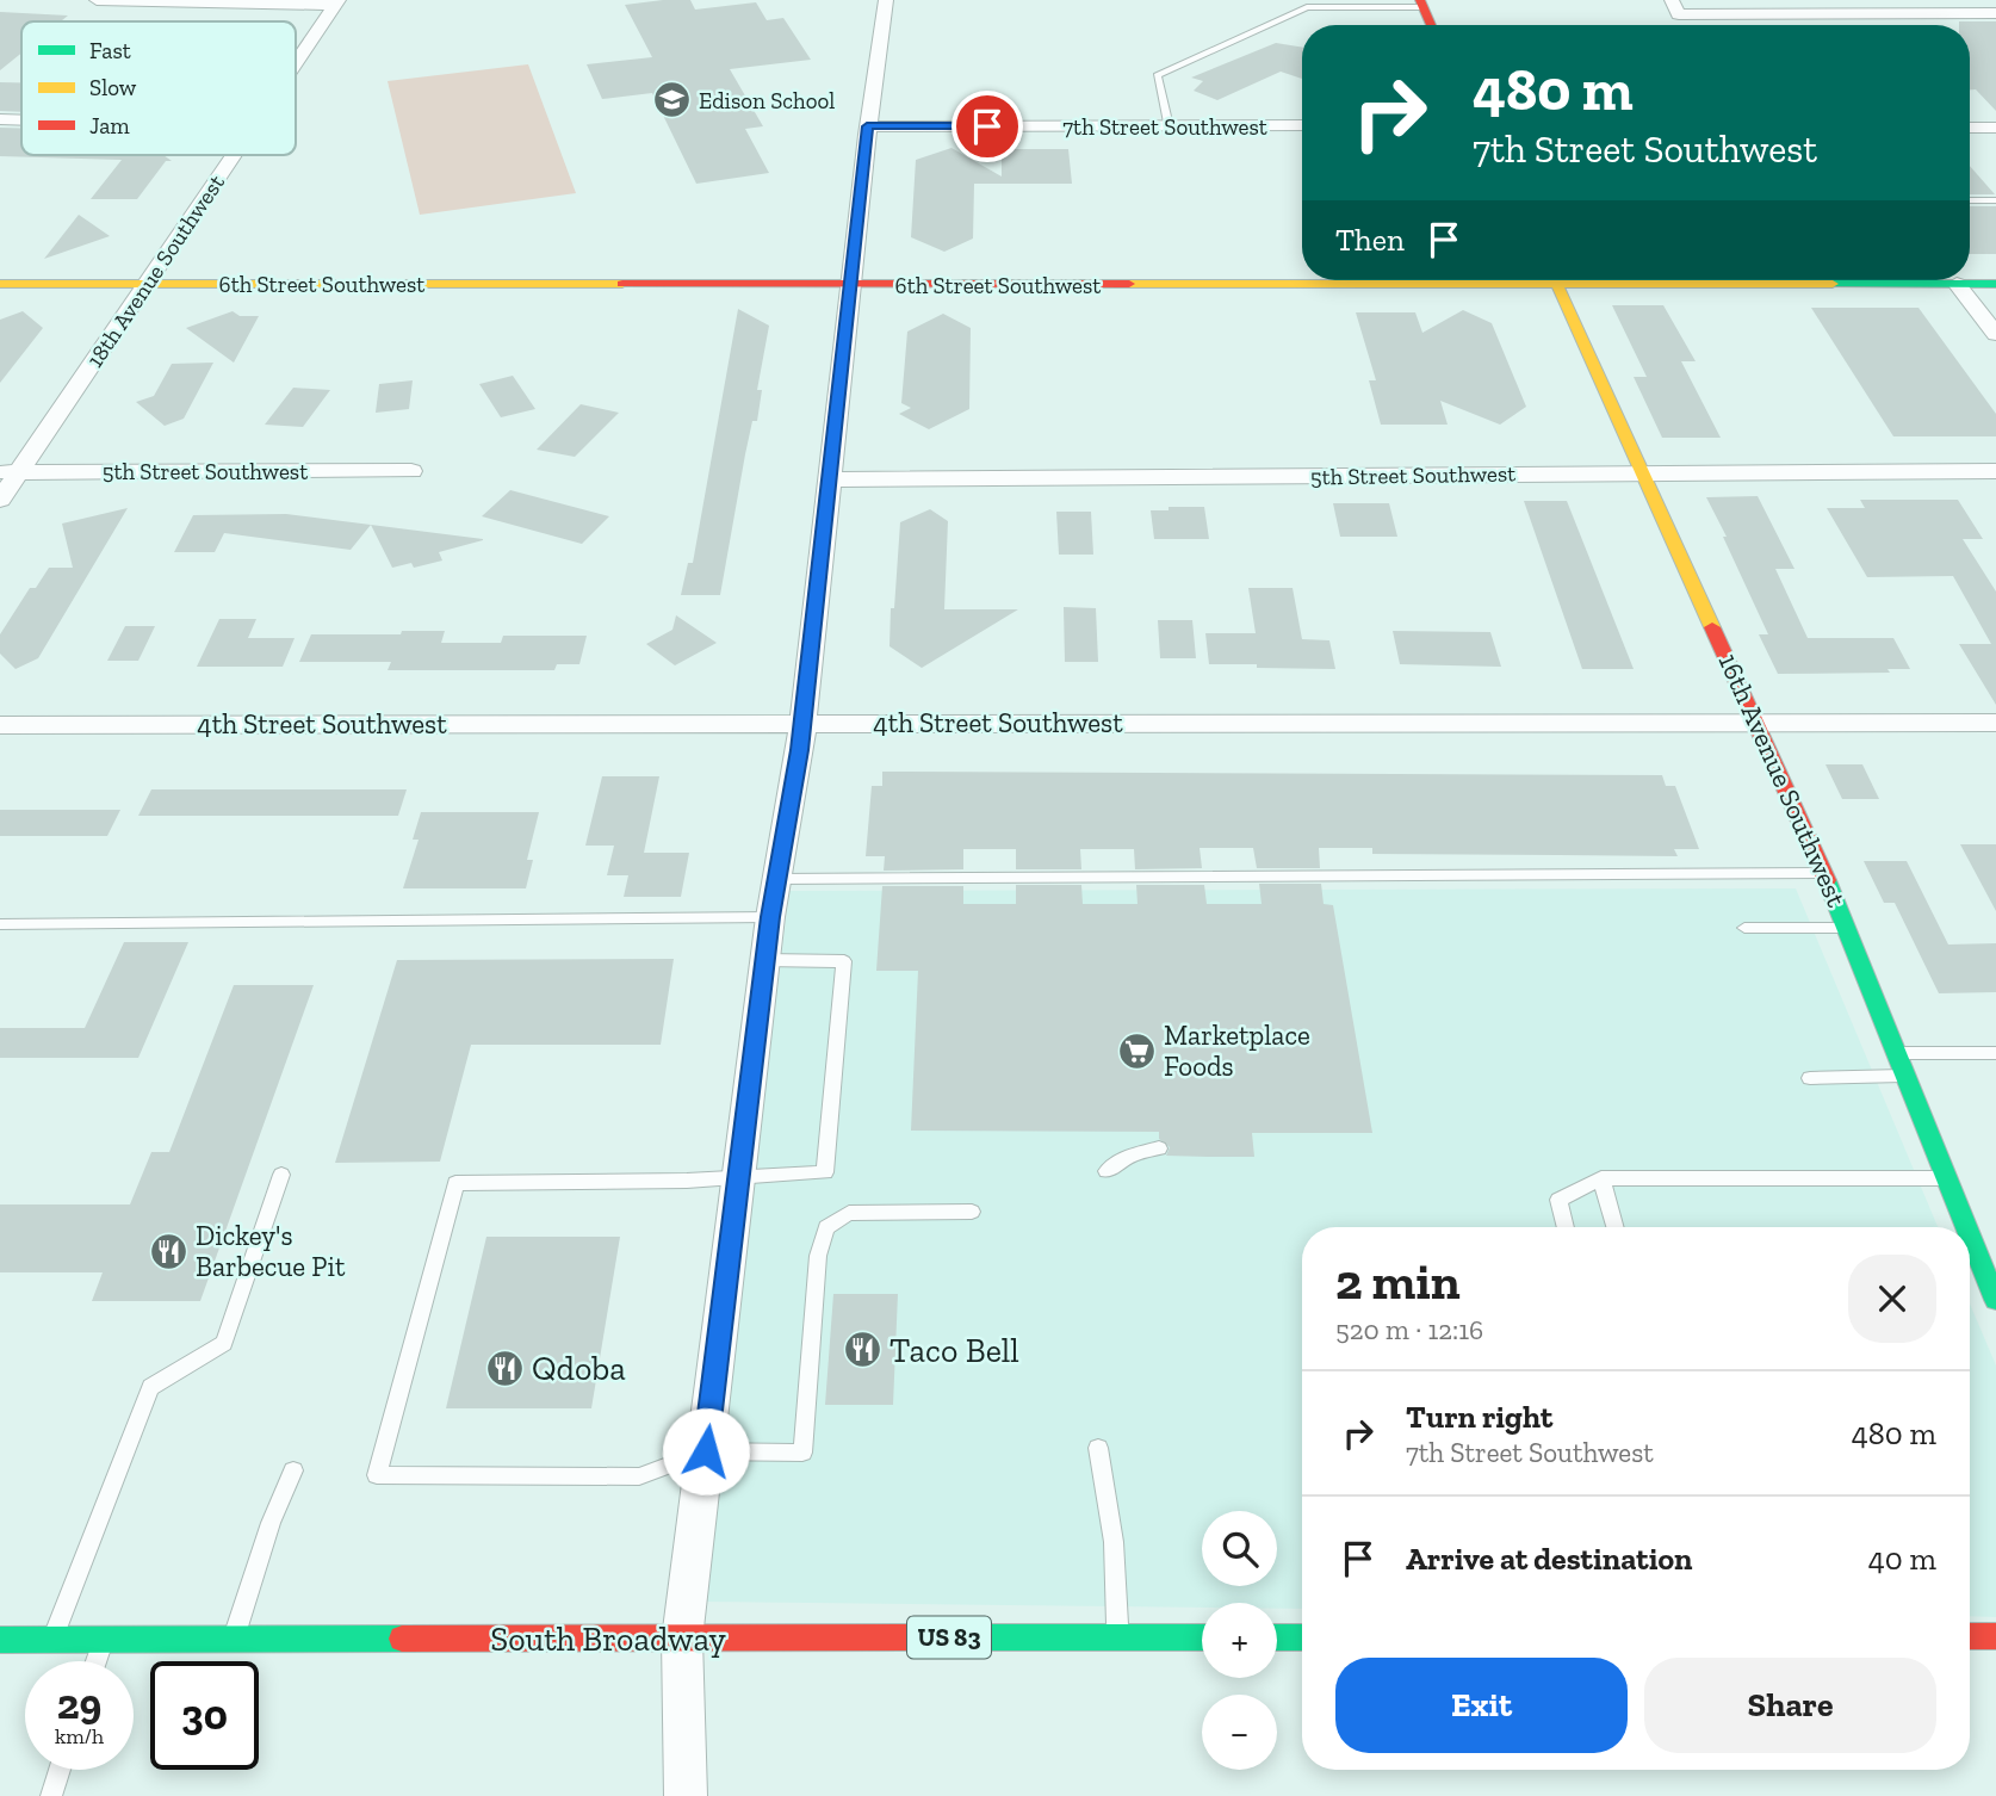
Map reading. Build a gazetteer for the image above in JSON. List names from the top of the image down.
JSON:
{
  "streets": {
    "street": [
      "7th Street Southwest",
      "18th Avenue Southwest",
      "6th Street Southwest",
      "5th Street Southwest",
      "4th Street Southwest",
      "16th Avenue Southwest",
      "US 83",
      "South Broadway"
    ]
  },
  "crossings": [
    ["18th Avenue Southwest", "6th Street Southwest"],
    ["18th Avenue Southwest", "5th Street Southwest"],
    ["5th Street Southwest", "16th Avenue Southwest"],
    ["4th Street Southwest", "16th Avenue Southwest"]
  ],
  "places": {
    "school or university": ["Edison School"],
    "supermarket": ["Marketplace Foods"],
    "restaurant": ["Dickey's Barbecue Pit", "Taco Bell", "Qdoba"]
  },
  "legend": ["Fast", "Slow", "Jam"],
  "page": {
    "turn": ["480 m", "7th Street Southwest"],
    "then": "Then",
    "heading": ["2 min", "520 m · 12:16"],
    "list": [
      {
        "name": "Turn right",
        "note": "7th Street Southwest",
        "value": "480 m"
      },
      {
        "name": "Arrive at destination",
        "value": "40 m"
      }
    ],
    "map_buttons": ["+", "−"],
    "buttons": ["Exit", "Share"],
    "speed": "29 km/h",
    "limit": "30"
  }
}
